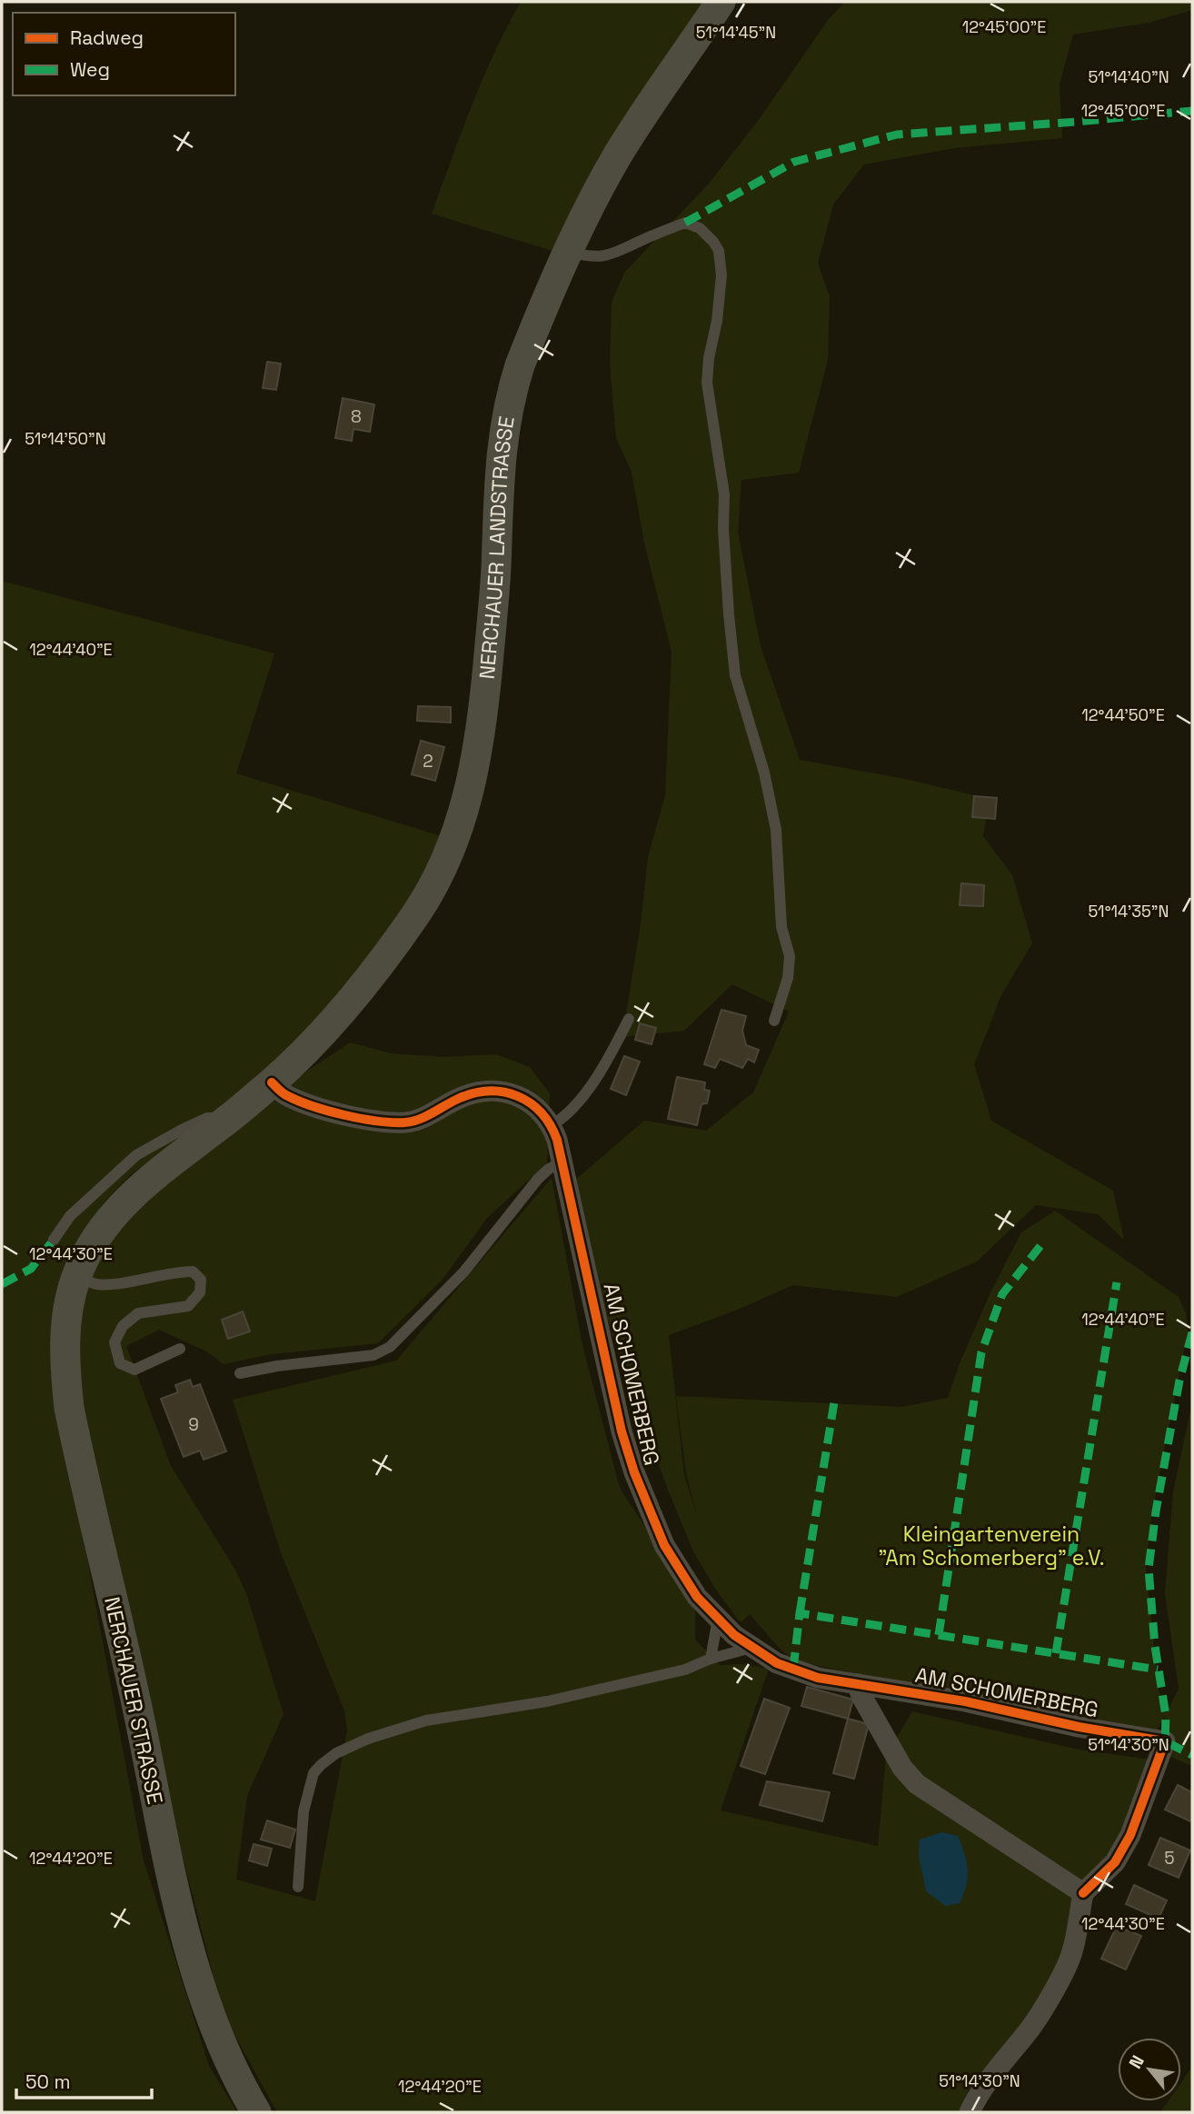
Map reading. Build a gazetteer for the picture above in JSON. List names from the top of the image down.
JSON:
{
  "streets": {
    "main road": ["NERCHAUER LANDSTRASSE", "NERCHAUER STRASSE"],
    "street": ["AM SCHOMERBERG"]
  },
  "crossings": [
    ["NERCHAUER LANDSTRASSE", "AM SCHOMERBERG"],
    ["NERCHAUER LANDSTRASSE", "NERCHAUER STRASSE"],
    ["AM SCHOMERBERG", "NERCHAUER STRASSE"]
  ],
  "parks": ["Kleingartenverein \"Am Schomerberg\" e.V."],
  "house_numbers": [
    "8",
    "2",
    "9",
    "5"
  ],
  "legend": ["Radweg", "Weg"],
  "scale_bar": "50 m",
  "north": "top left",
  "coordinates": [
    "12°45'00\"E",
    "51°14'45\"N",
    "51°14'40\"N",
    "51°14'50\"N",
    "12°44'40\"E",
    "12°44'50\"E",
    "51°14'35\"N",
    "12°44'30\"E",
    "51°14'30\"N",
    "12°44'20\"E"
  ]
}
